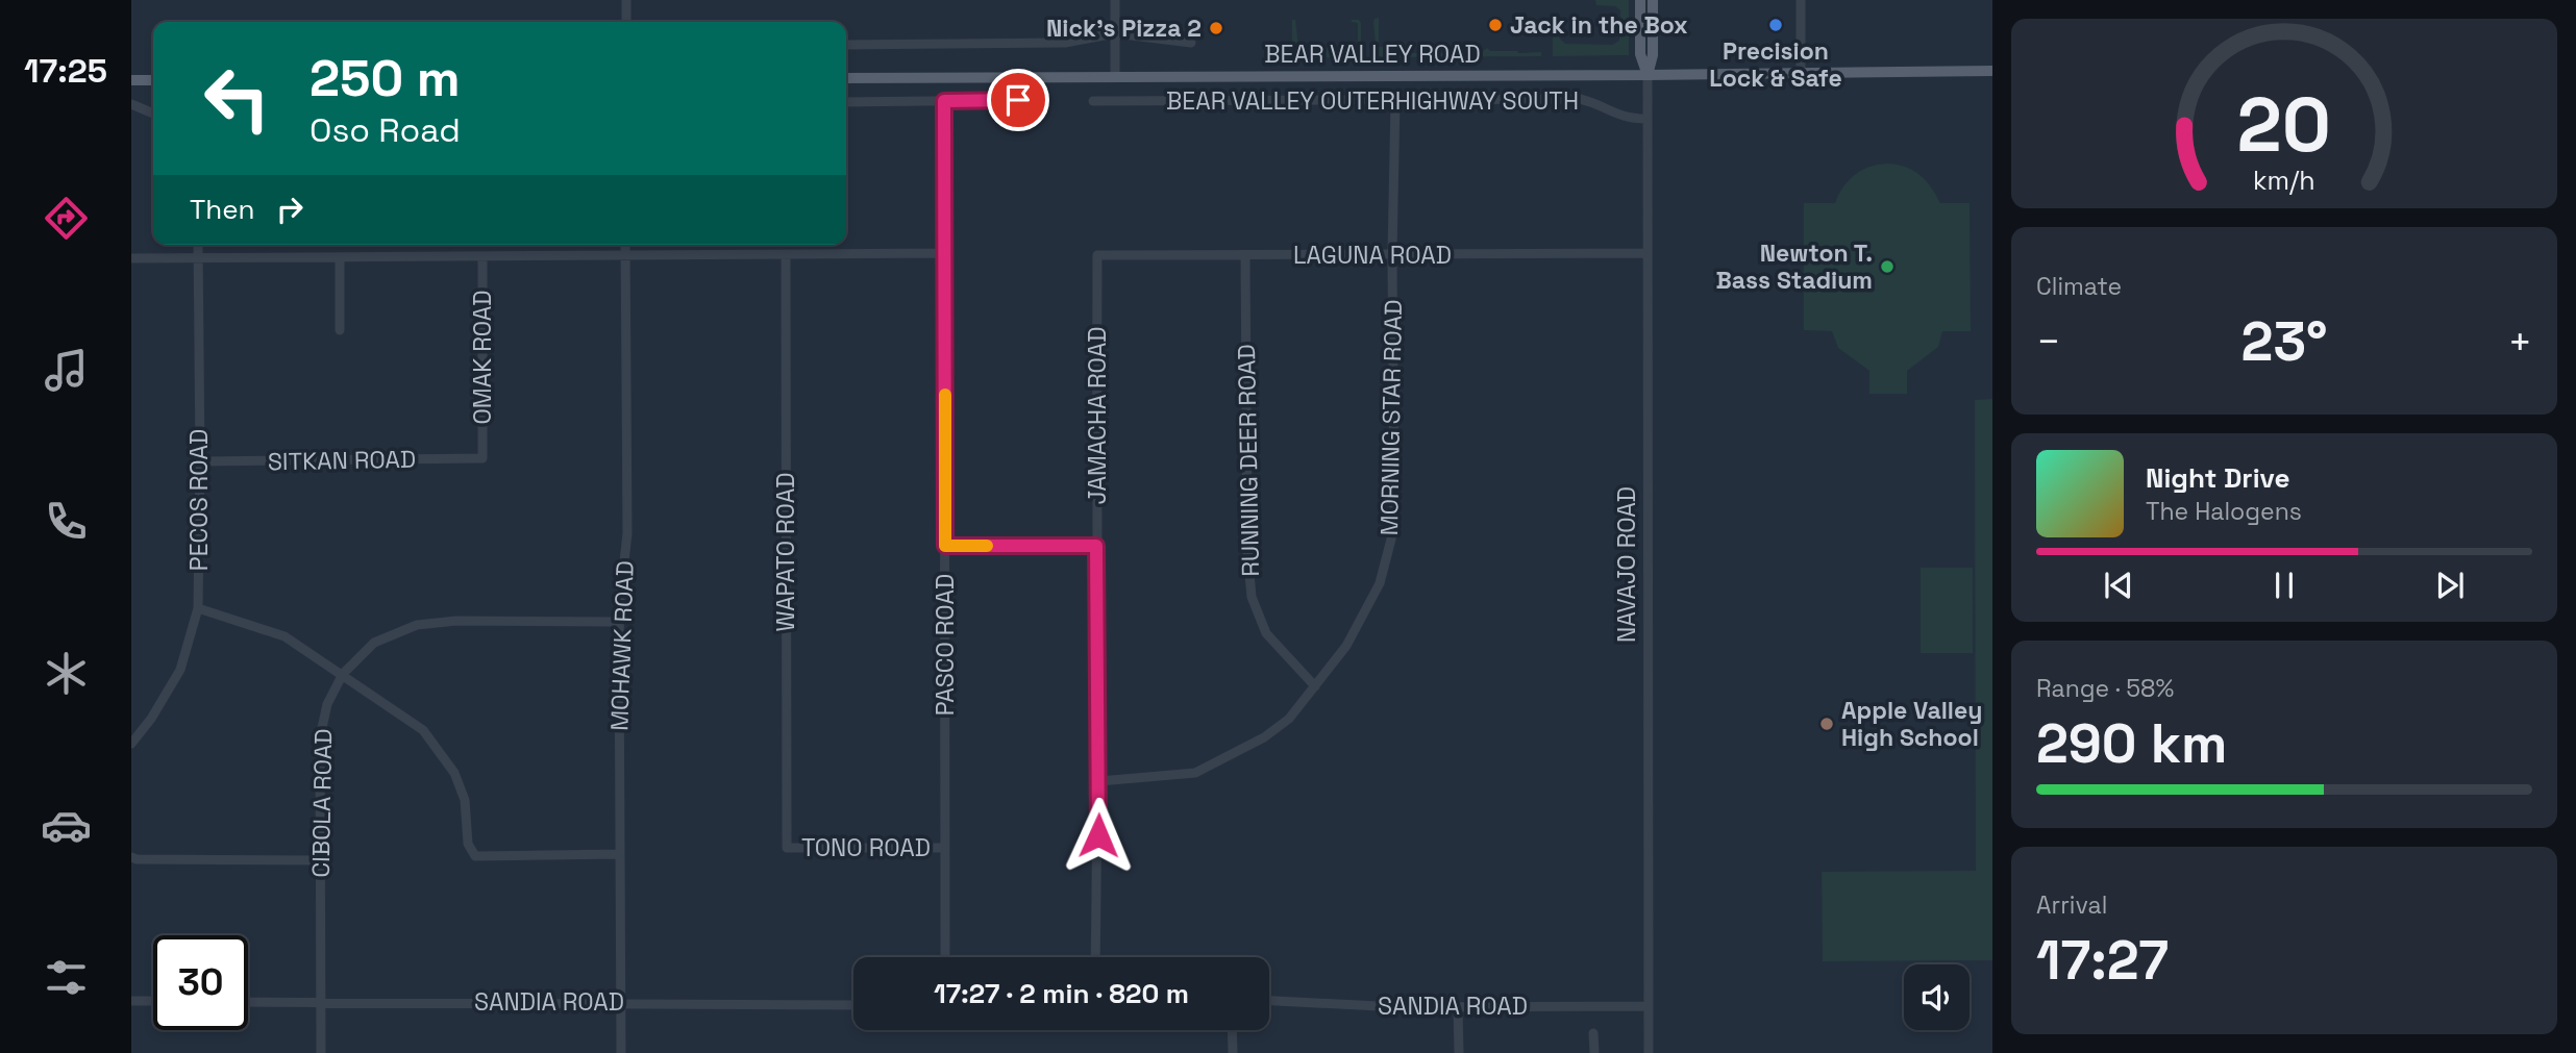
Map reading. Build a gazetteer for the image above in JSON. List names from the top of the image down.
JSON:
{
  "streets": {
    "main road": ["BEAR VALLEY ROAD", "NAVAJO ROAD"],
    "street": [
      "BEAR VALLEY OUTERHIGHWAY SOUTH",
      "LAGUNA ROAD",
      "OMAK ROAD",
      "JAMACHA ROAD",
      "MORNING STAR ROAD",
      "SITKAN ROAD",
      "RUNNING DEER ROAD",
      "PECOS ROAD",
      "WAPATO ROAD",
      "PASCO ROAD",
      "MOHAWK ROAD",
      "CIBOLA ROAD",
      "TONO ROAD",
      "SANDIA ROAD"
    ]
  },
  "crossings": [
    ["BEAR VALLEY ROAD", "NAVAJO ROAD"],
    ["BEAR VALLEY OUTERHIGHWAY SOUTH", "MORNING STAR ROAD"],
    ["BEAR VALLEY OUTERHIGHWAY SOUTH", "NAVAJO ROAD"],
    ["LAGUNA ROAD", "JAMACHA ROAD"],
    ["LAGUNA ROAD", "MORNING STAR ROAD"],
    ["LAGUNA ROAD", "RUNNING DEER ROAD"],
    ["LAGUNA ROAD", "NAVAJO ROAD"],
    ["OMAK ROAD", "SITKAN ROAD"],
    ["JAMACHA ROAD", "MORNING STAR ROAD"],
    ["MORNING STAR ROAD", "RUNNING DEER ROAD"],
    ["SITKAN ROAD", "PECOS ROAD"],
    ["WAPATO ROAD", "TONO ROAD"],
    ["NAVAJO ROAD", "SANDIA ROAD"],
    ["PASCO ROAD", "TONO ROAD"],
    ["MOHAWK ROAD", "CIBOLA ROAD"],
    ["MOHAWK ROAD", "SANDIA ROAD"],
    ["CIBOLA ROAD", "SANDIA ROAD"]
  ],
  "places": [
    "Jack in the Box",
    "Precision Lock & Safe",
    "Nick's Pizza 2",
    "Newton T. Bass Stadium",
    "Apple Valley High School"
  ],
  "page": {
    "tabs": "17:25",
    "turn": ["250 m", "Oso Road"],
    "then": "Then",
    "tile": [
      "Climate",
      ["Range · 58%", "290 km"],
      ["Arrival", "17:27"]
    ],
    "heat": ["−", "23°", "+"],
    "song": ["Night Drive", "The Halogens"],
    "limit": "30",
    "trip": "17:27 · 2 min · 820 m",
    "gauge": ["20", "km/h"]
  }
}
